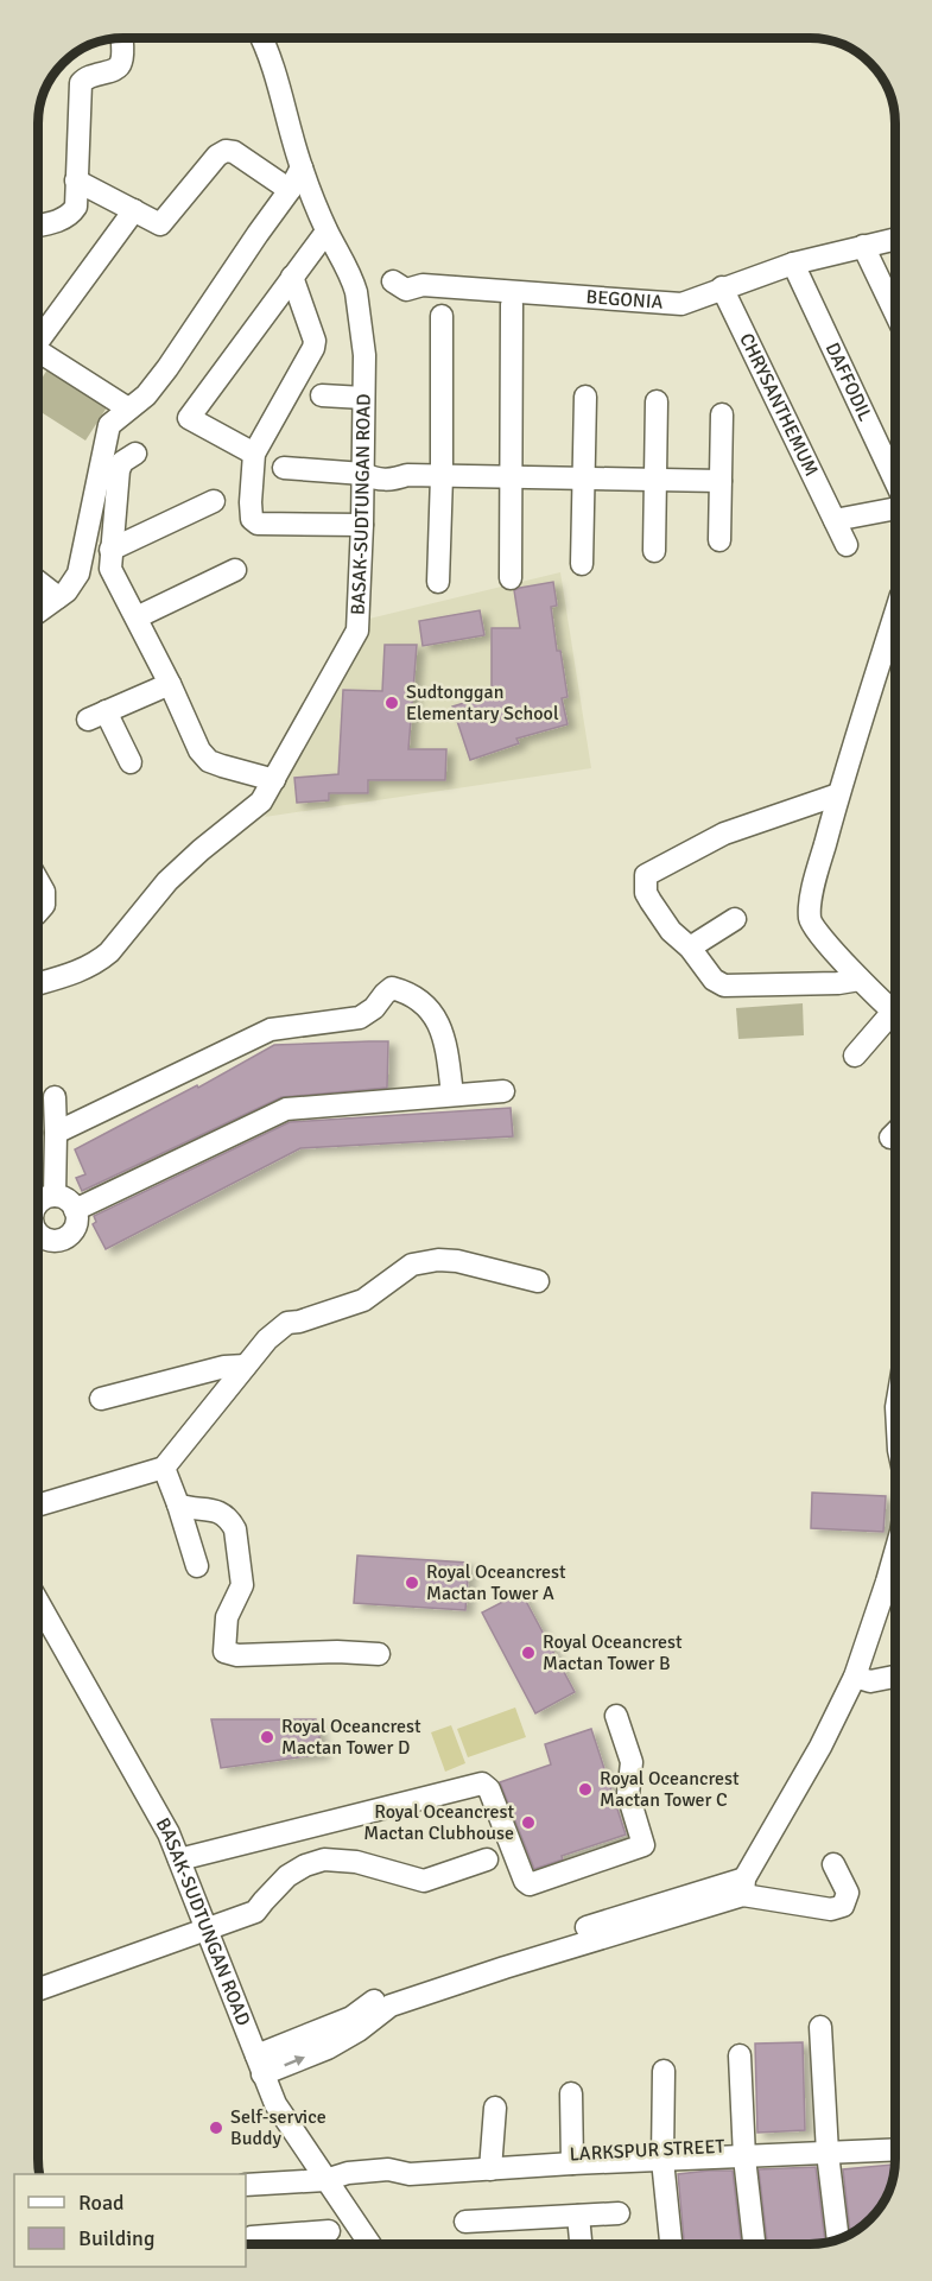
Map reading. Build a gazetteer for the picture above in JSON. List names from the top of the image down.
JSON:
{
  "streets": {
    "street": [
      "BEGONIA",
      "DAFFODIL",
      "CHRYSANTHEMUM",
      "BASAK-SUDTUNGAN ROAD",
      "LARKSPUR STREET"
    ]
  },
  "crossings": [
    ["BEGONIA", "DAFFODIL"],
    ["BEGONIA", "CHRYSANTHEMUM"],
    ["BEGONIA", "BASAK-SUDTUNGAN ROAD"],
    ["BASAK-SUDTUNGAN ROAD", "LARKSPUR STREET"]
  ],
  "places": [
    "Sudtonggan Elementary School",
    "Royal Oceancrest Mactan Tower A",
    "Royal Oceancrest Mactan Tower B",
    "Royal Oceancrest Mactan Tower D",
    "Royal Oceancrest Mactan Tower C",
    "Royal Oceancrest Mactan Clubhouse",
    "Self-service Buddy"
  ],
  "legend": ["Road", "Building"]
}
